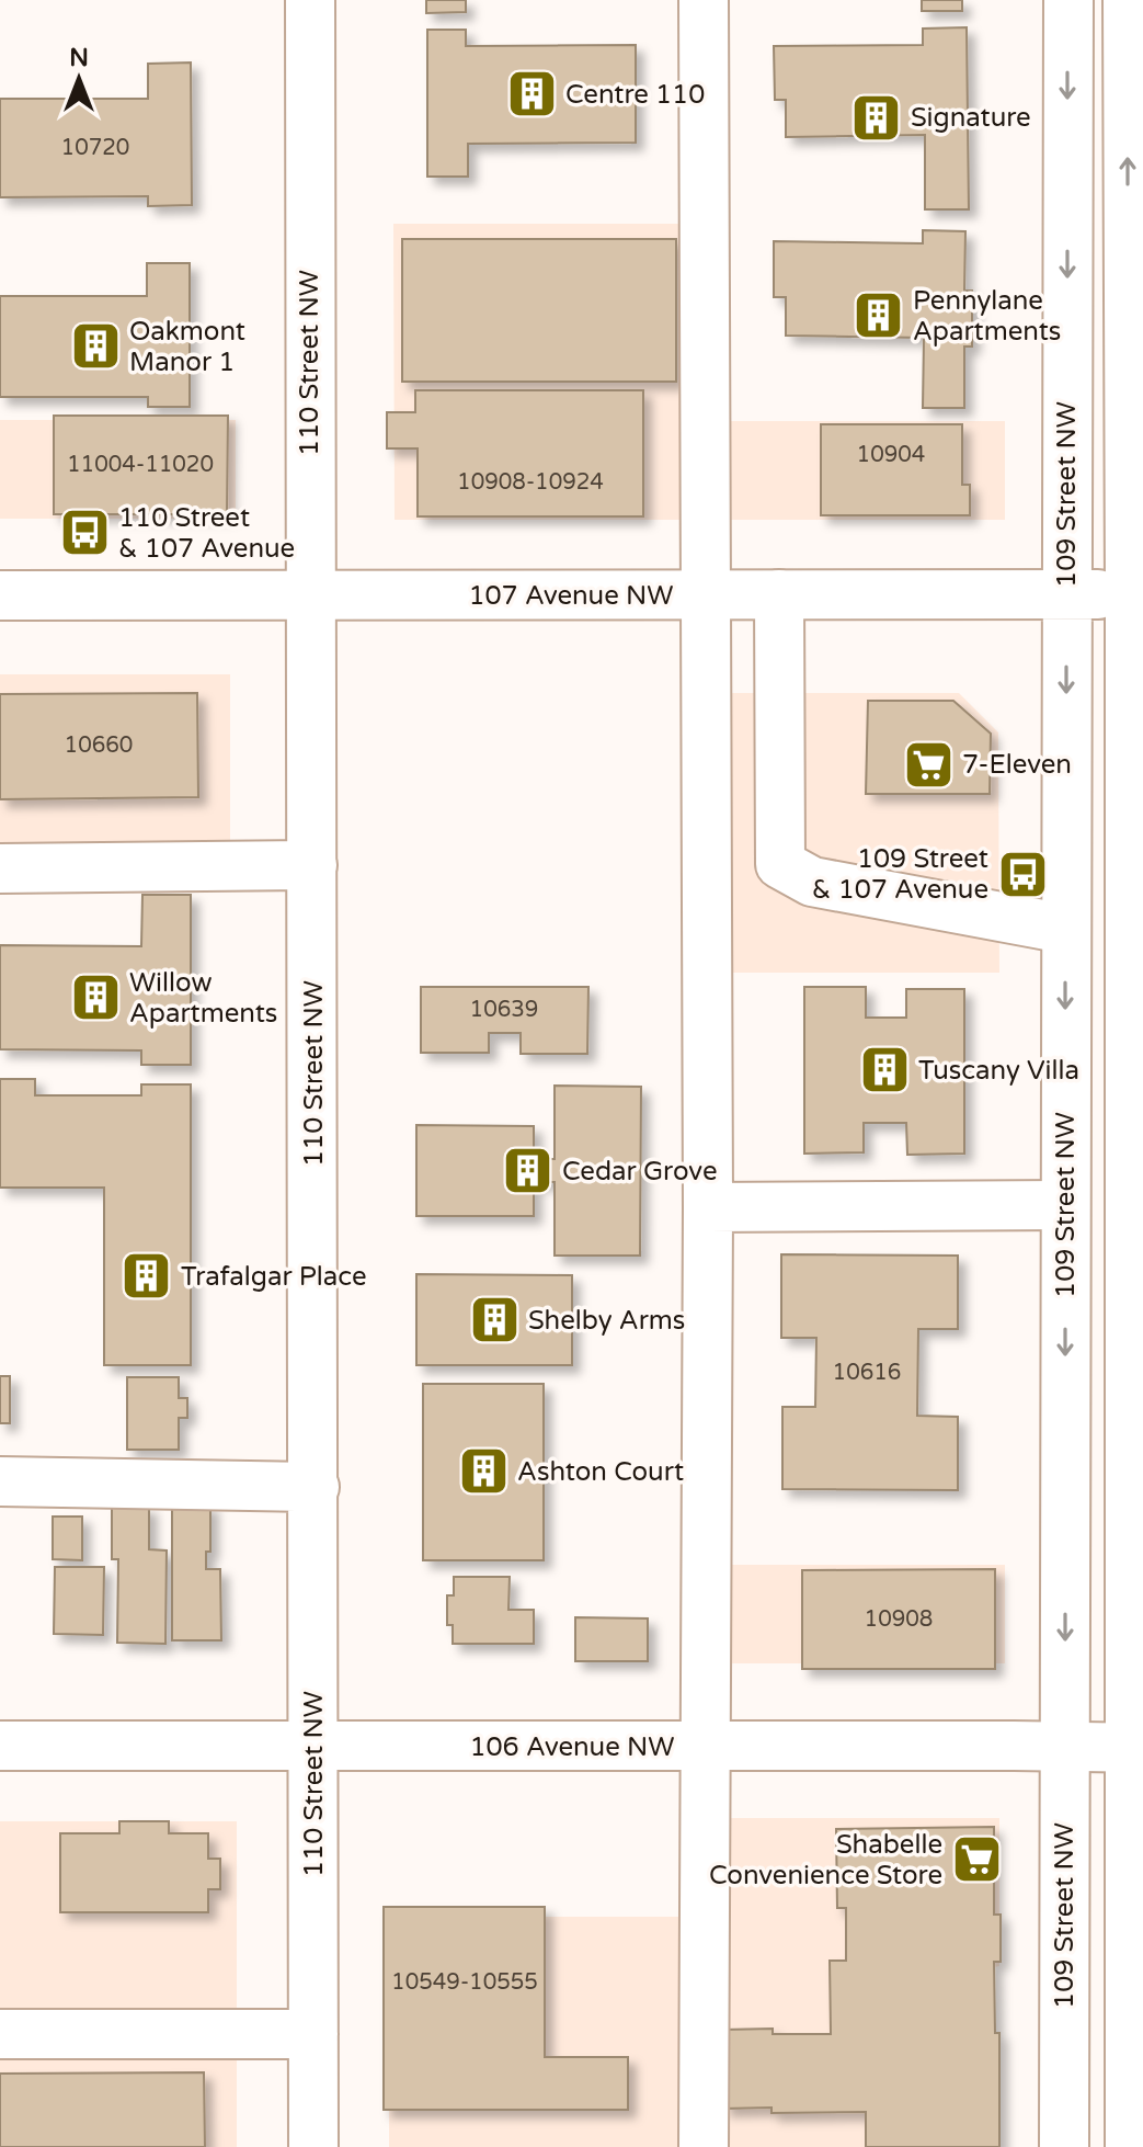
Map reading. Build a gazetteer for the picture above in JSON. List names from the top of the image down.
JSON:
{
  "streets": {
    "main road": [
      "110 Street NW",
      "109 Street NW",
      "107 Avenue NW",
      "106 Avenue NW"
    ]
  },
  "crossings": [
    ["110 Street NW", "107 Avenue NW"],
    ["110 Street NW", "106 Avenue NW"],
    ["109 Street NW", "107 Avenue NW"],
    ["109 Street NW", "106 Avenue NW"]
  ],
  "places": {
    "building": [
      "Centre 110",
      "Signature",
      "Pennylane Apartments",
      "Oakmont Manor 1",
      "Willow Apartments",
      "Tuscany Villa",
      "Cedar Grove",
      "Trafalgar Place",
      "Shelby Arms",
      "Ashton Court"
    ],
    "bus stop": ["110 Street & 107 Avenue", "109 Street & 107 Avenue"],
    "supermarket": ["7-Eleven", "Shabelle Convenience Store"]
  },
  "house_numbers": [
    "10720",
    "10904",
    "11004-11020",
    "10908-10924",
    "10660",
    "10639",
    "10616",
    "10908",
    "10549-10555"
  ],
  "north": "top"
}
